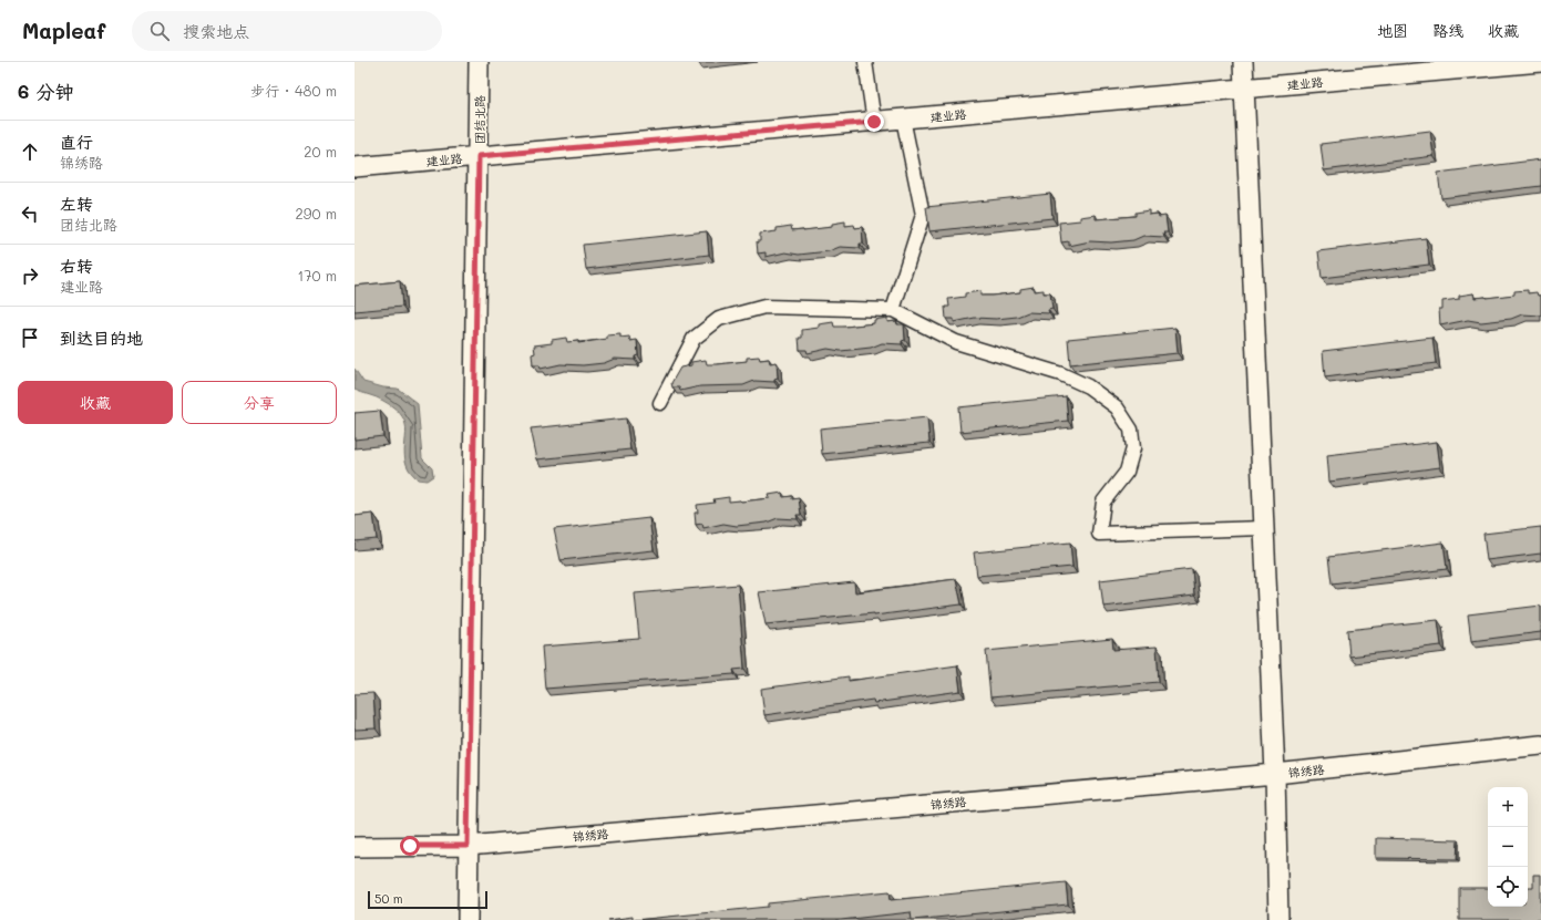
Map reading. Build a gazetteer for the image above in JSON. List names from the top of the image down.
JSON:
{
  "streets": {
    "street": ["建业路", "团结北路", "锦绣路"]
  },
  "crossings": [
    ["建业路", "团结北路"],
    ["团结北路", "锦绣路"]
  ],
  "scale_bar": "50 m",
  "page": {
    "header": "Mapleaf",
    "search": "搜索地点",
    "nav": ["地图", "路线", "收藏"],
    "heading": ["6 分钟", "步行 · 480 m"],
    "list": [
      ["直行", "锦绣路", "20 m"],
      ["左转", "团结北路", "290 m"],
      ["右转", "建业路", "170 m"],
      "到达目的地"
    ],
    "buttons": ["收藏", "分享"],
    "map_buttons": ["+", "−"],
    "scale": "50 m"
  }
}
